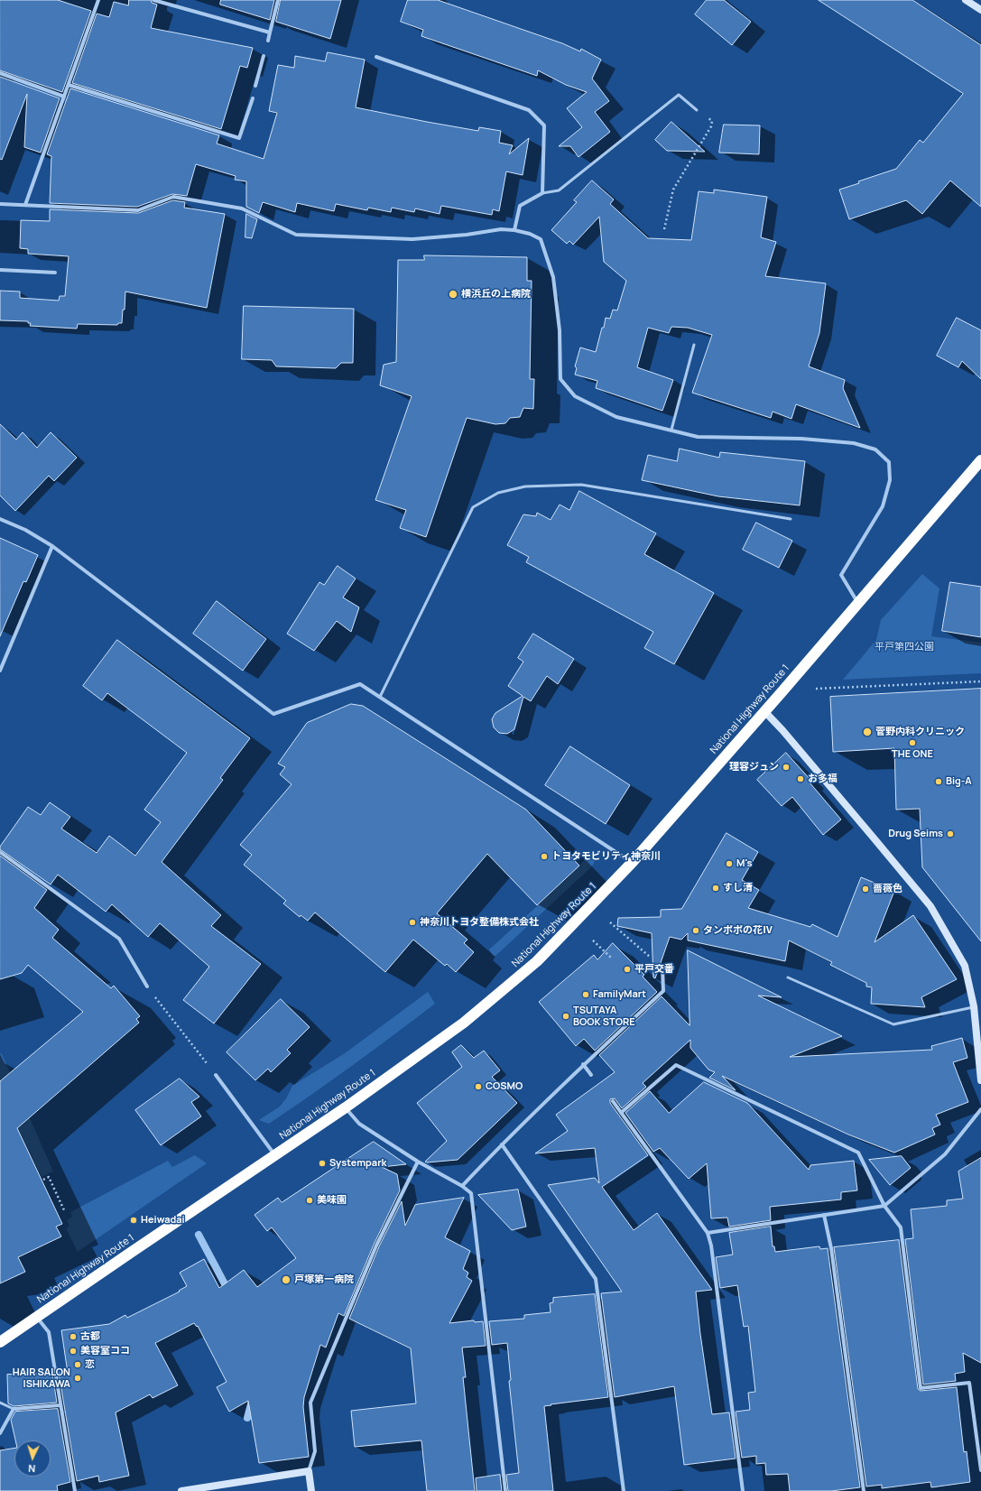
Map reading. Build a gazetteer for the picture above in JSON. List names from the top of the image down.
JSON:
{
  "streets": {
    "highway": ["National Highway Route 1"]
  },
  "parks": ["平戸第四公園"],
  "places": [
    "横浜丘の上病院",
    "菅野内科クリニック",
    "THE ONE",
    "理容ジュン",
    "お多福",
    "Big-A",
    "Drug Seims",
    "トヨタモビリティ神奈川",
    "M's",
    "すし清",
    "薔薇色",
    "神奈川トヨタ整備株式会社",
    "タンポポの花Ⅳ",
    "平戸交番",
    "FamilyMart",
    "TSUTAYA BOOK STORE",
    "COSMO",
    "Systempark",
    "美味園",
    "Heiwadai",
    "戸塚第一病院",
    "古都",
    "美容室ココ",
    "恋",
    "HAIR SALON ISHIKAWA"
  ],
  "north": "bottom"
}
